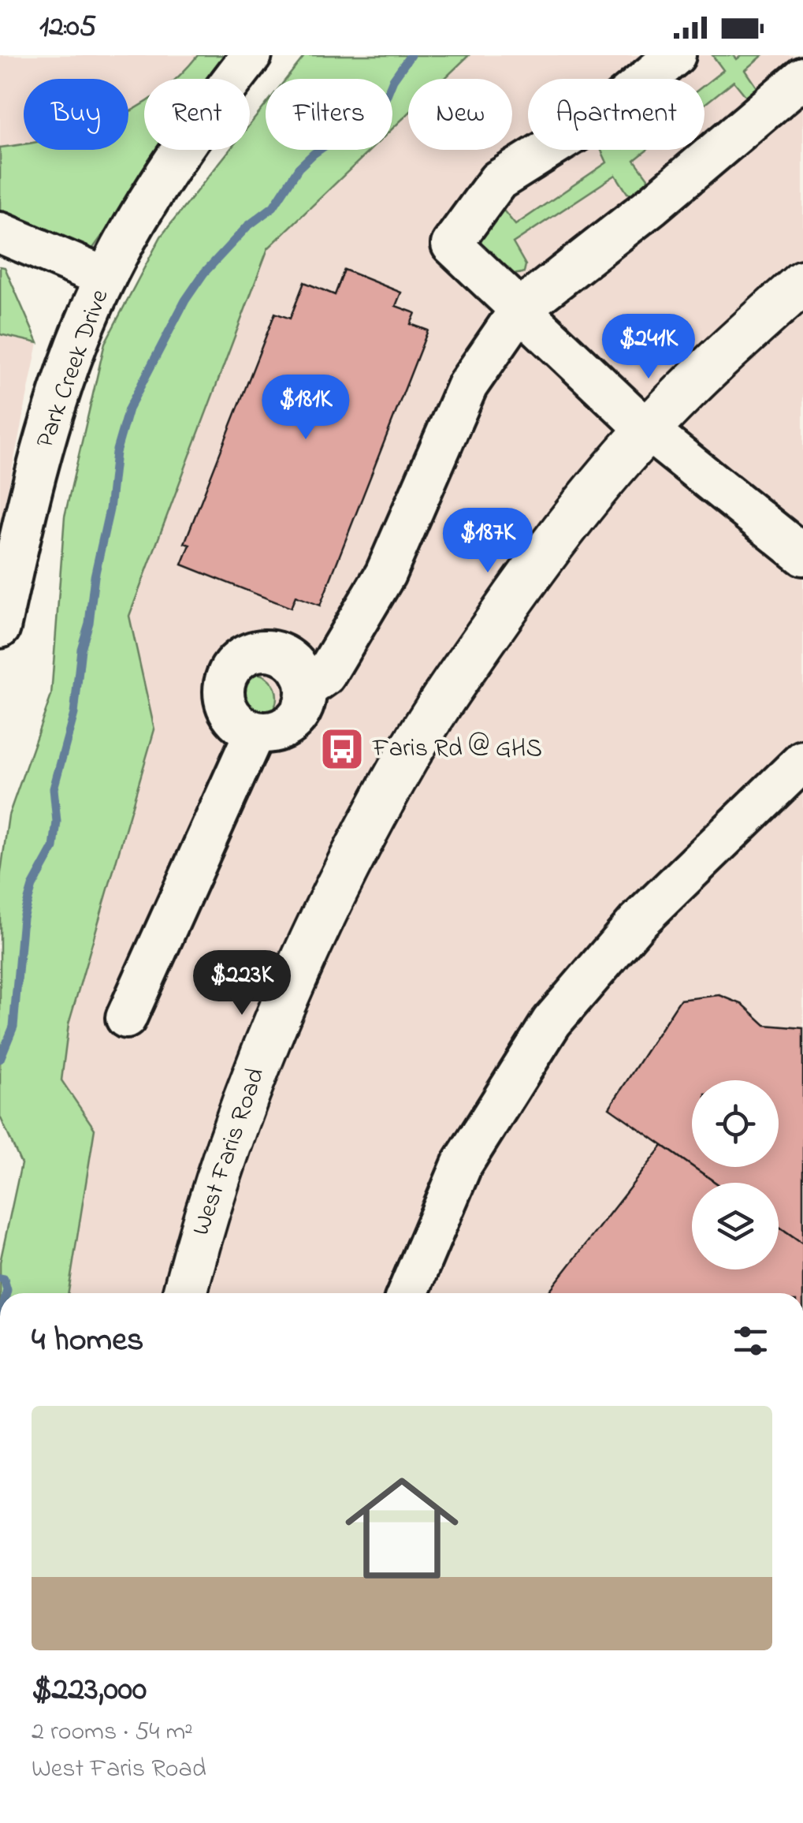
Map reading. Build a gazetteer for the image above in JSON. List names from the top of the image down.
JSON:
{
  "streets": {
    "main road": ["West Faris Road"],
    "street": ["Park Creek Drive"]
  },
  "places": {
    "bus stop": ["Faris Rd @ GHS"]
  },
  "page": {
    "status": "12:05",
    "chip": [
      "Buy",
      "Rent",
      "Filters",
      "New",
      "Apartment"
    ],
    "price": [
      "$241K",
      "$181K",
      "$187K",
      "$223K"
    ],
    "heading": "4 homes",
    "list": [
      {
        "name": "$223,000",
        "note": "2 rooms · 54 m² · West Faris Road"
      }
    ]
  }
}
